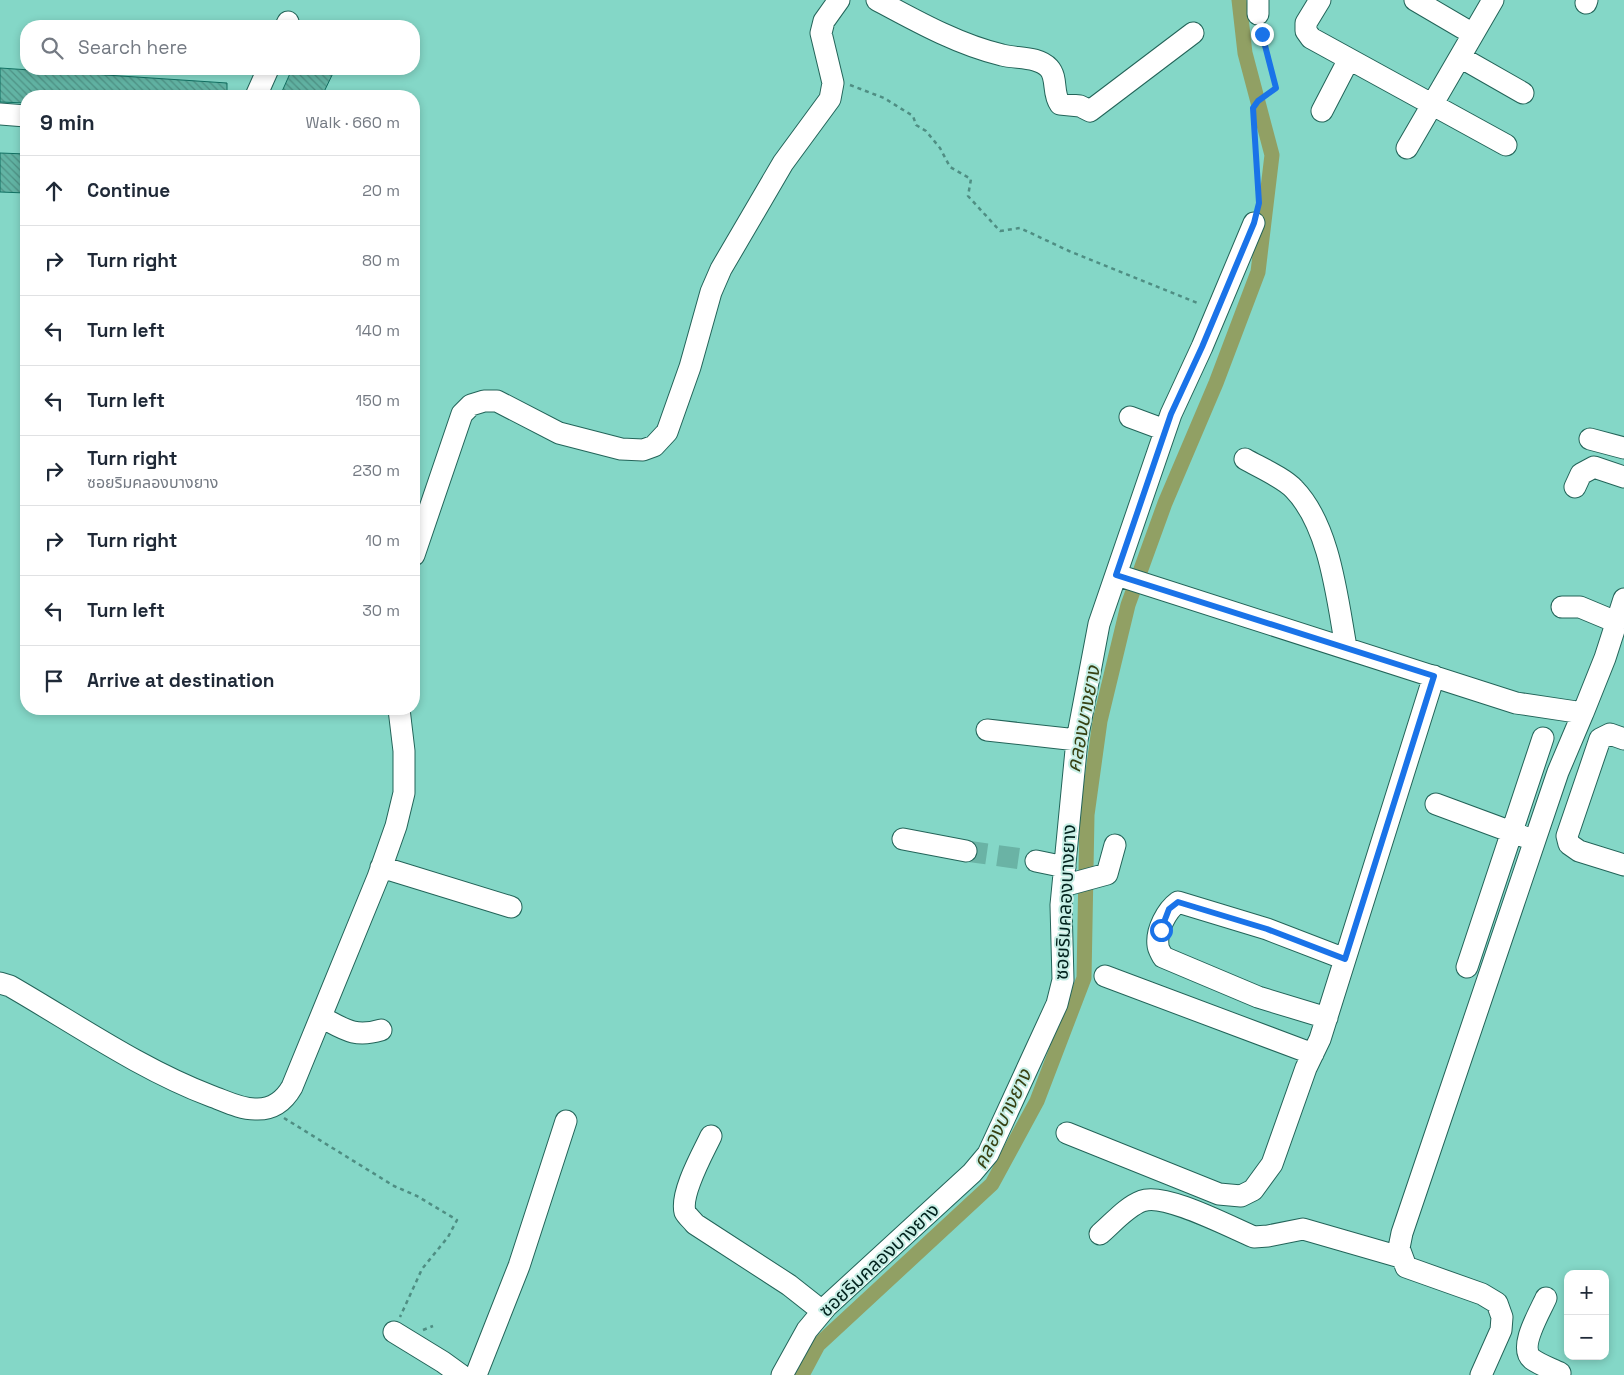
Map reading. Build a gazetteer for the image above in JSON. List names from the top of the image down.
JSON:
{
  "streets": {
    "street": ["ซอยริมคลองบางยาง"]
  },
  "water": ["คลองบางยาง"],
  "page": {
    "search": "Search here",
    "heading": ["9 min", "Walk · 660 m"],
    "list": [
      ["Continue", "20 m"],
      ["Turn right", "80 m"],
      ["Turn left", "140 m"],
      ["Turn left", "150 m"],
      ["Turn right", "ซอยริมคลองบางยาง", "230 m"],
      ["Turn right", "10 m"],
      ["Turn left", "30 m"],
      "Arrive at destination"
    ],
    "map_buttons": ["+", "−"]
  }
}
